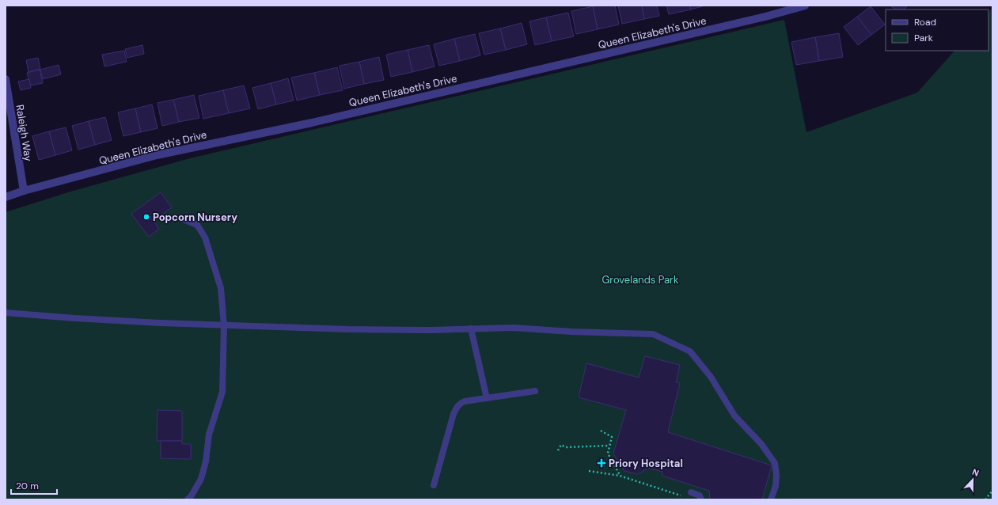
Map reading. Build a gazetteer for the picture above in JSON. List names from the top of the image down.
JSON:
{
  "streets": {
    "street": ["Queen Elizabeth's Drive", "Raleigh Way"]
  },
  "crossings": [
    ["Queen Elizabeth's Drive", "Raleigh Way"]
  ],
  "parks": ["Grovelands Park"],
  "places": {
    "other": ["Popcorn Nursery"],
    "health": ["Priory Hospital"]
  },
  "legend": ["Road", "Park"],
  "scale_bar": "20 m",
  "north": "top"
}
